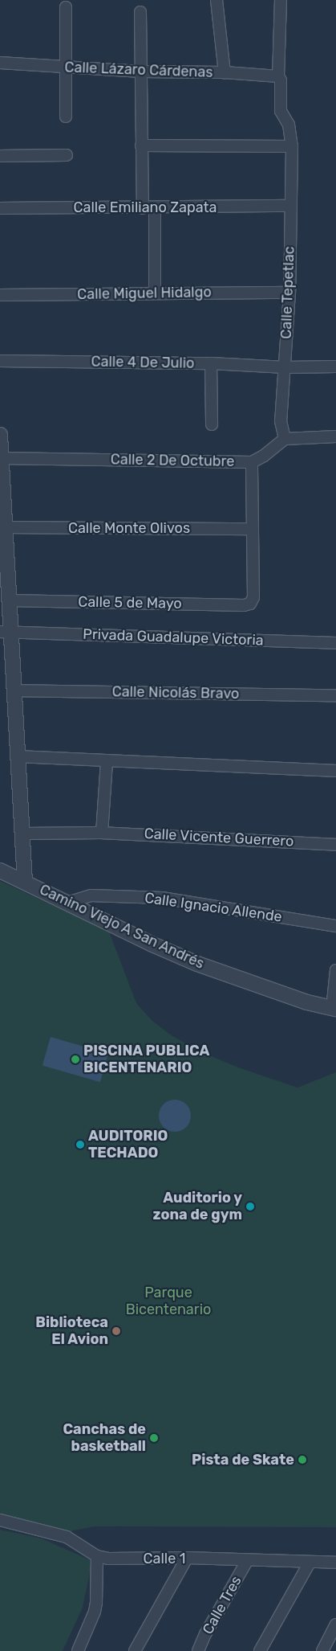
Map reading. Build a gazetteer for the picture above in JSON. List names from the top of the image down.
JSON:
{
  "streets": {
    "street": [
      "Calle Lázaro Cárdenas",
      "Calle Emiliano Zapata",
      "Calle Tepetlac",
      "Calle Miguel Hidalgo",
      "Calle 4 De Julio",
      "Calle 2 De Octubre",
      "Calle Monte Olivos",
      "Calle 5 de Mayo",
      "Privada Guadalupe Victoria",
      "Calle Nicolás Bravo",
      "Calle Vicente Guerrero",
      "Calle Ignacio Allende",
      "Camino Viejo A San Andrés",
      "Calle 1",
      "Calle Tres"
    ]
  },
  "crossings": [
    ["Calle Lázaro Cárdenas", "Calle Tepetlac"],
    ["Calle Emiliano Zapata", "Calle Tepetlac"],
    ["Calle Tepetlac", "Calle Miguel Hidalgo"],
    ["Calle Tepetlac", "Calle 4 De Julio"],
    ["Calle Tepetlac", "Calle 2 De Octubre"],
    ["Calle Monte Olivos", "Calle 5 de Mayo"],
    ["Calle Ignacio Allende", "Camino Viejo A San Andrés"],
    ["Calle 1", "Calle Tres"]
  ],
  "parks": ["Parque Bicentenario"],
  "places": [
    "PISCINA PUBLICA BICENTENARIO",
    "AUDITORIO TECHADO",
    "Auditorio y zona de gym",
    "Biblioteca El Avion",
    "Canchas de basketball",
    "Pista de Skate"
  ]
}
